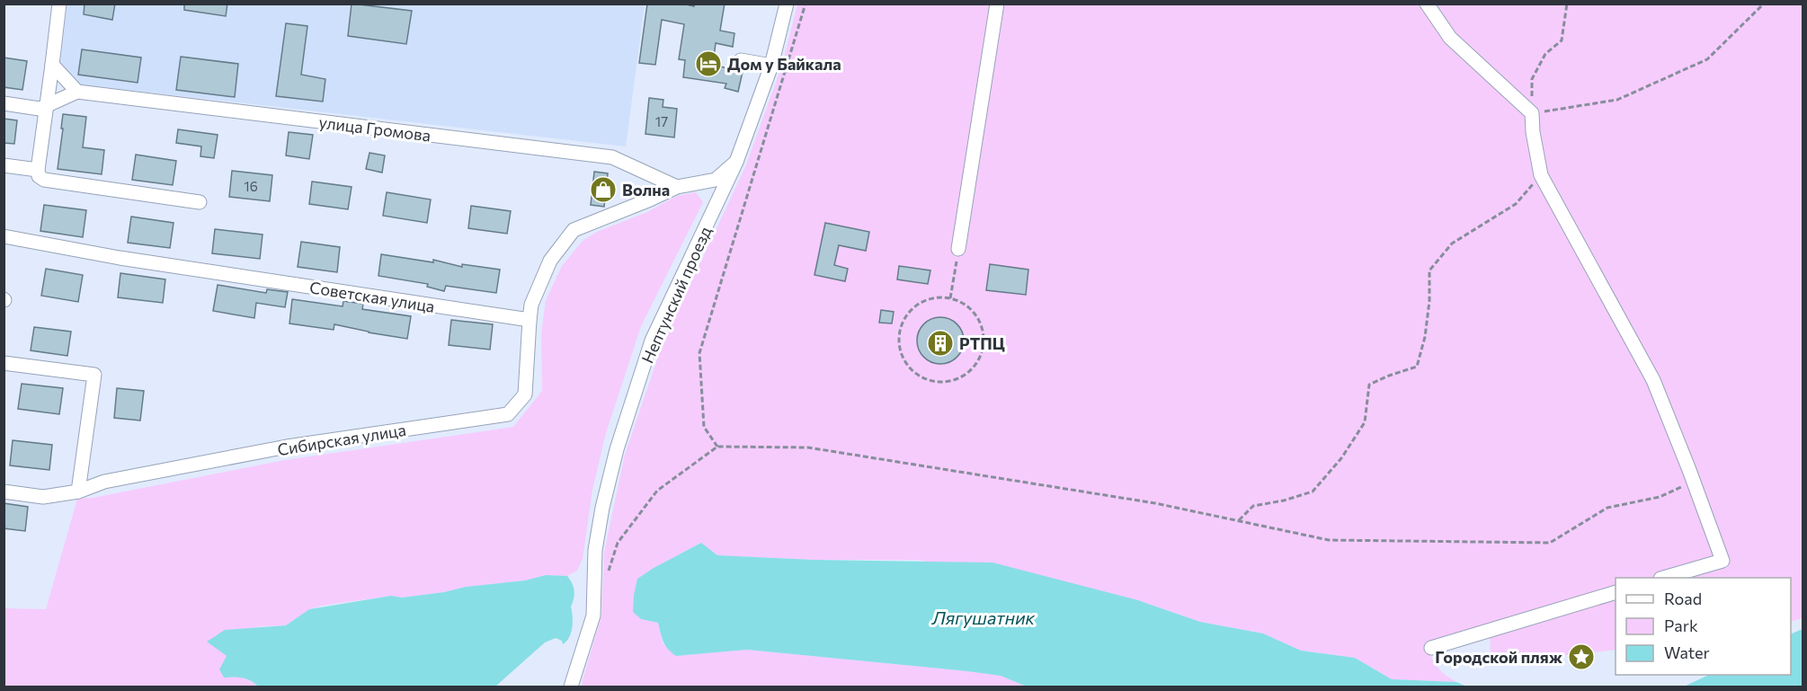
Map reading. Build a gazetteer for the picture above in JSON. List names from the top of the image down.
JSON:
{
  "streets": {
    "street": [
      "улица Громова",
      "Нептунский проезд",
      "Советская улица",
      "Сибирская улица"
    ]
  },
  "crossings": [
    ["Советская улица", "Сибирская улица"]
  ],
  "water": ["Лягушатник"],
  "places": {
    "hotel": ["Дом у Байкала"],
    "shop": ["Волна"],
    "building": ["РТПЦ"],
    "place": ["Городской пляж"]
  },
  "house_numbers": ["17", "16"],
  "legend": ["Road", "Park", "Water"]
}
